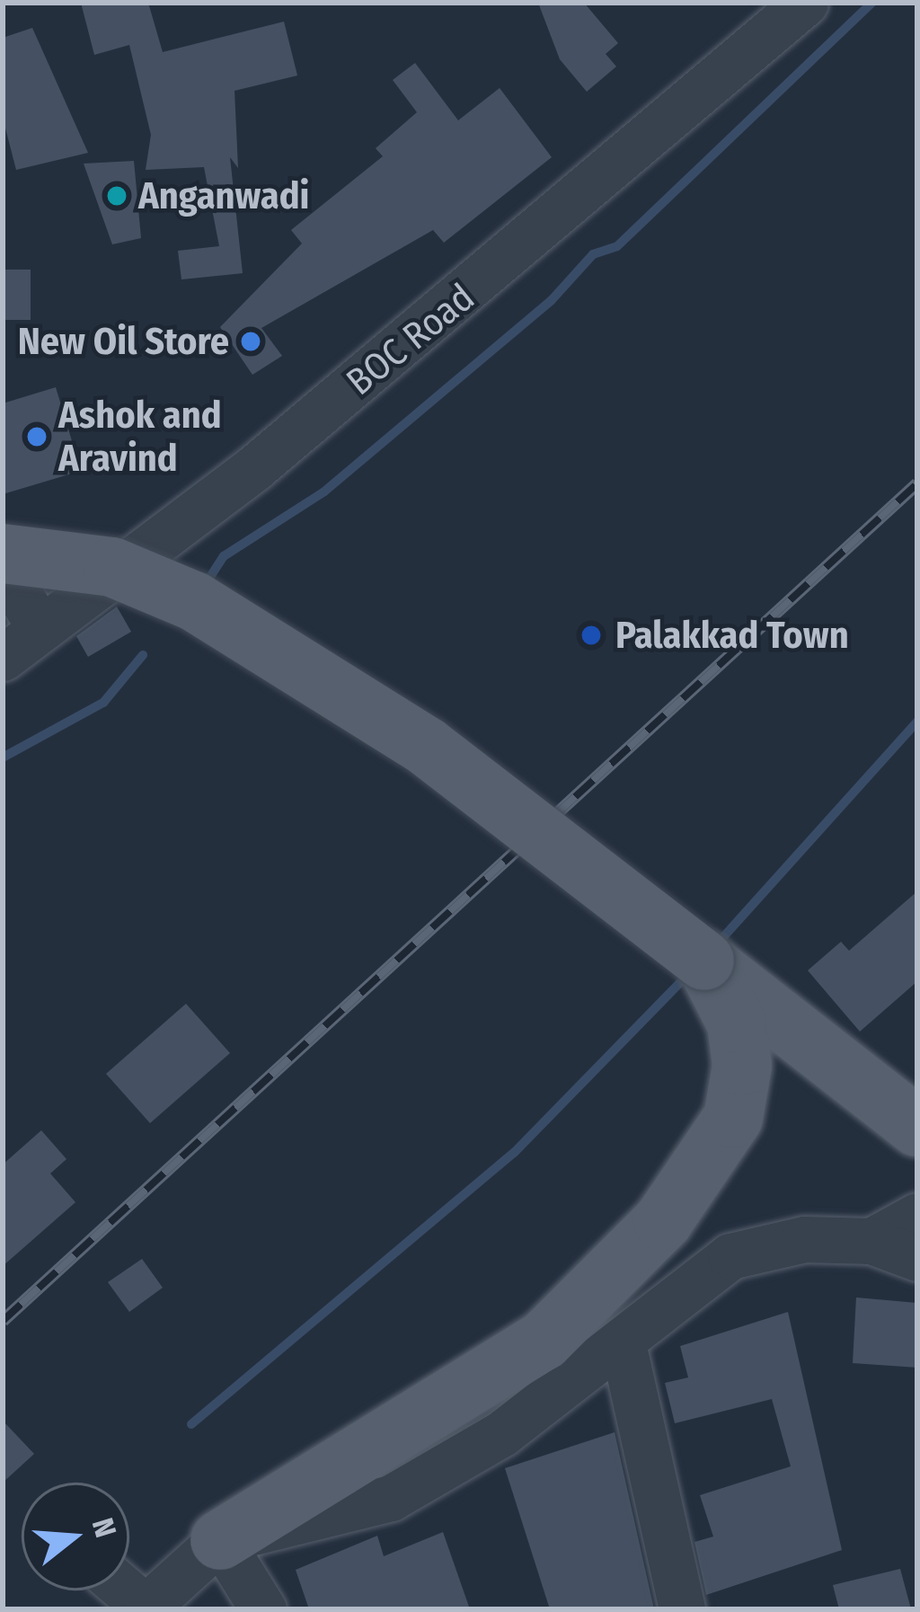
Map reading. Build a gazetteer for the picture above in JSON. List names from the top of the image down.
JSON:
{
  "streets": {
    "street": ["BOC Road"]
  },
  "places": [
    "Anganwadi",
    "New Oil Store",
    "Ashok and Aravind",
    "Palakkad Town"
  ],
  "north": "right"
}
